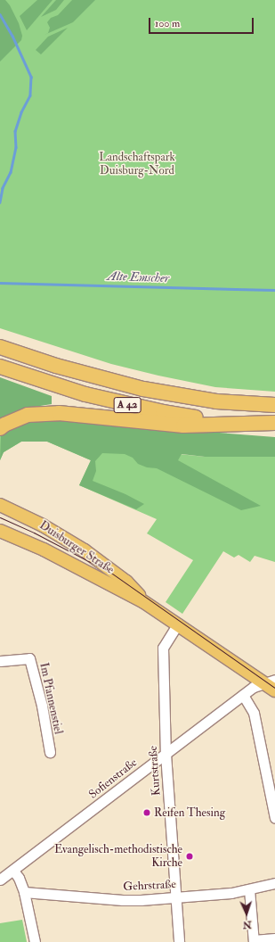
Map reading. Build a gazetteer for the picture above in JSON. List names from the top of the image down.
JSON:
{
  "streets": {
    "highway": ["A 42"],
    "main road": ["Duisburger Straße"],
    "street": [
      "Im Pfannenstiel",
      "Kurtstraße",
      "Sofienstraße",
      "Gehrstraße"
    ]
  },
  "crossings": [
    ["Duisburger Straße", "Kurtstraße"],
    ["Duisburger Straße", "Sofienstraße"],
    ["Kurtstraße", "Sofienstraße"],
    ["Kurtstraße", "Gehrstraße"]
  ],
  "water": ["Alte Emscher"],
  "parks": ["Landschaftspark Duisburg-Nord"],
  "places": ["Reifen Thesing", "Evangelisch-methodistische Kirche"],
  "scale_bar": "100 m",
  "north": "bottom"
}
